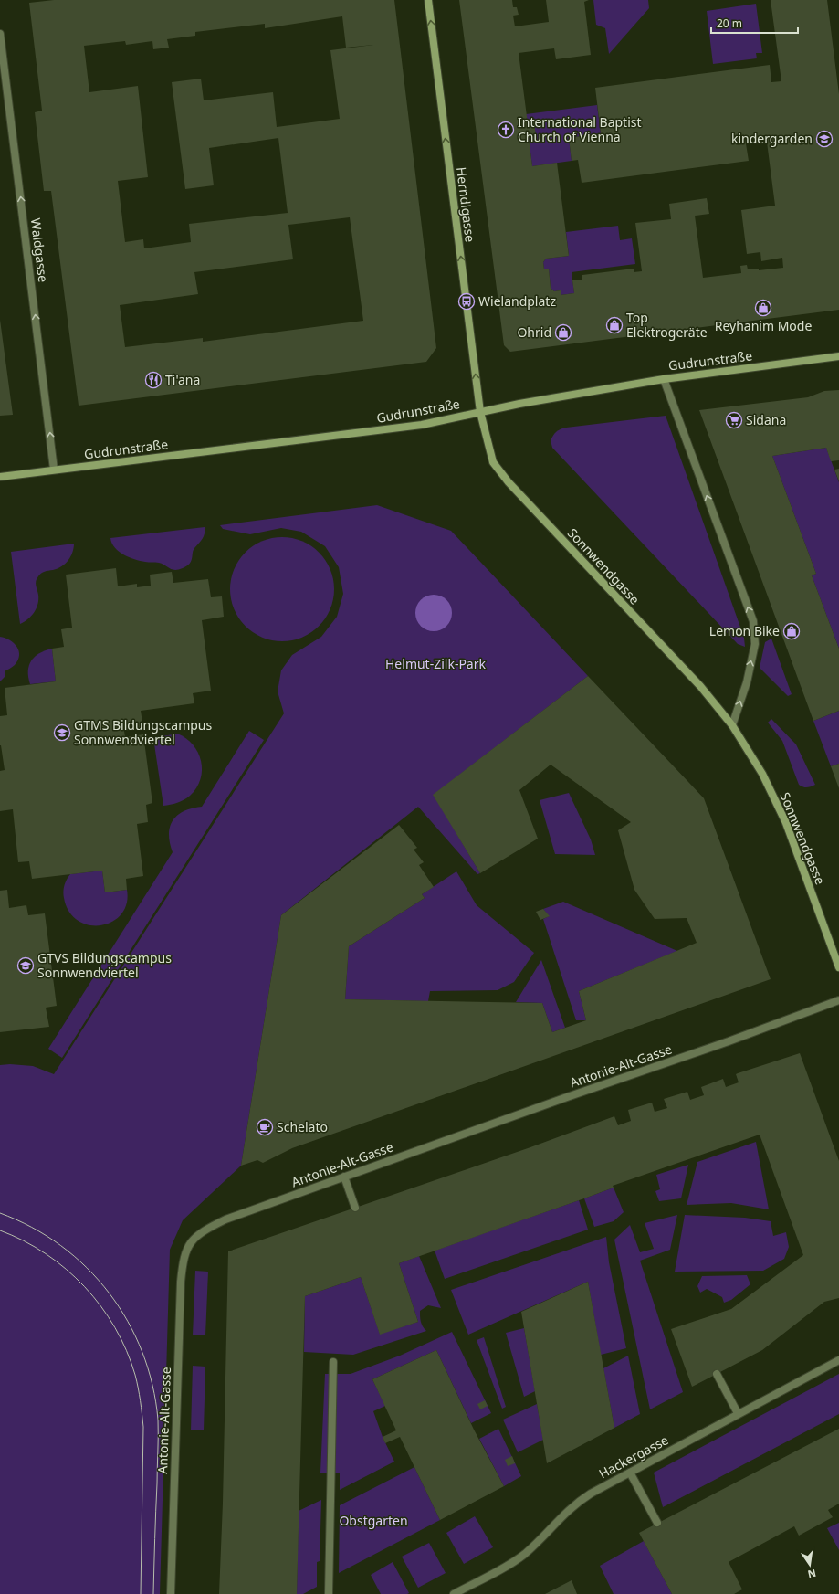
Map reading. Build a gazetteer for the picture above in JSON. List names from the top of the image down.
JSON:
{
  "streets": {
    "main road": ["Herndlgasse", "Gudrunstraße", "Sonnwendgasse"],
    "street": ["Waldgasse", "Antonie-Alt-Gasse", "Hackergasse"]
  },
  "crossings": [
    ["Herndlgasse", "Gudrunstraße"],
    ["Herndlgasse", "Sonnwendgasse"],
    ["Waldgasse", "Gudrunstraße"],
    ["Gudrunstraße", "Sonnwendgasse"]
  ],
  "one_way": ["Herndlgasse", "Waldgasse"],
  "parks": ["Helmut-Zilk-Park", "Obstgarten"],
  "places": {
    "church": ["International Baptist Church of Vienna"],
    "school or university": ["kindergarden", "GTMS Bildungscampus Sonnwendviertel", "GTVS Bildungscampus Sonnwendviertel"],
    "bus stop": ["Wielandplatz"],
    "shop": [
      "Reyhanim Mode",
      "Top Elektrogeräte",
      "Ohrid",
      "Lemon Bike"
    ],
    "restaurant": ["Ti'ana"],
    "supermarket": ["Sidana"],
    "cafe": ["Schelato"]
  },
  "scale_bar": "20 m",
  "north": "bottom"
}
